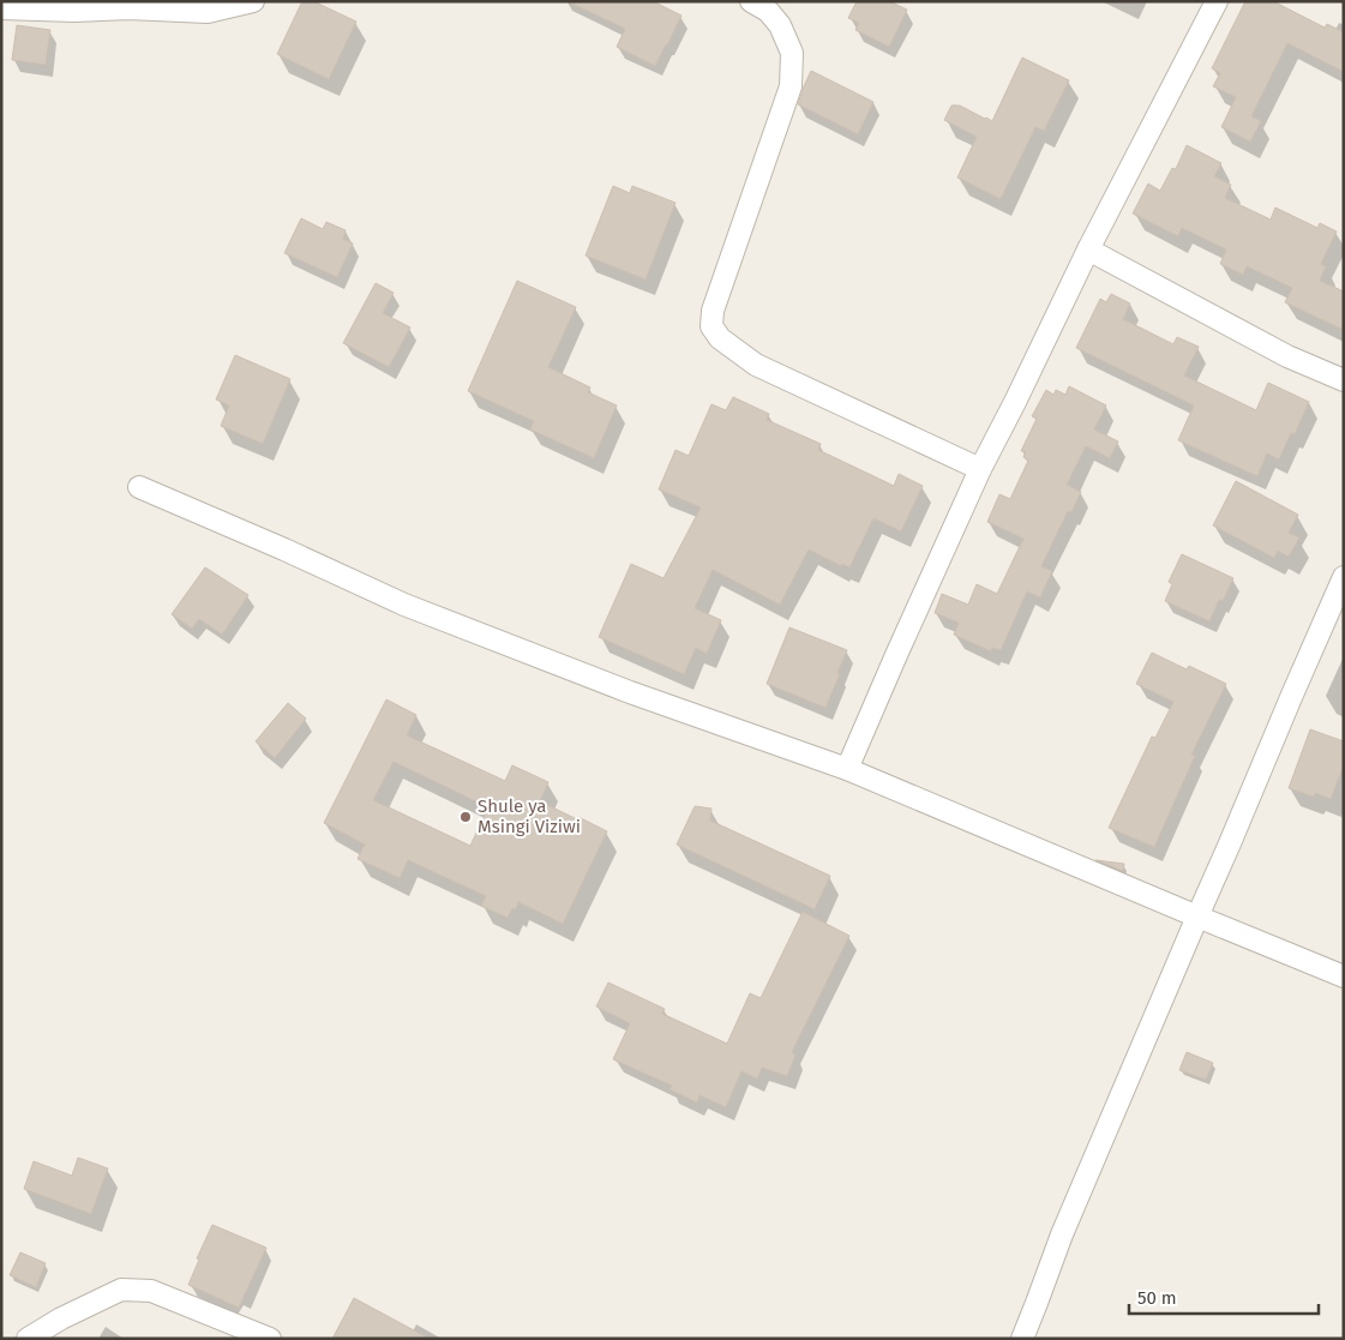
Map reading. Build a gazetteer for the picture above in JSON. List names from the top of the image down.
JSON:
{
  "places": ["Shule ya Msingi Viziwi"],
  "scale_bar": "50 m"
}
